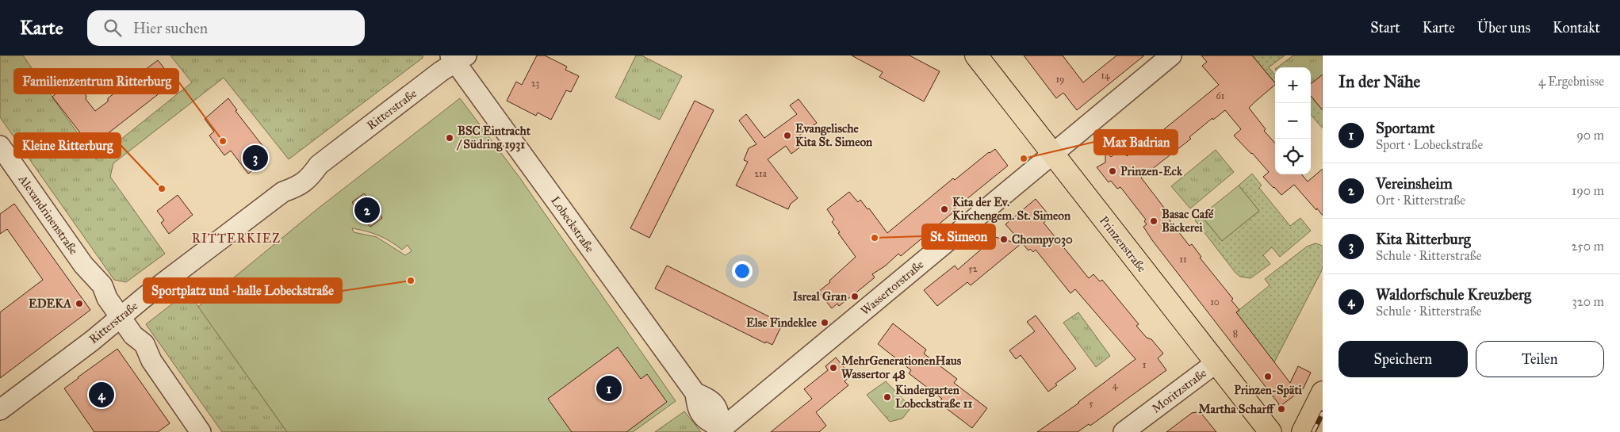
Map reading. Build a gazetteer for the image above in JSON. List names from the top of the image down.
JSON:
{
  "streets": {
    "main road": ["Prinzenstraße"],
    "street": [
      "Ritterstraße",
      "Alexandrinenstraße",
      "Lobeckstraße",
      "Wassertorstraße",
      "Moritzstraße"
    ]
  },
  "crossings": [
    ["Ritterstraße", "Alexandrinenstraße"],
    ["Ritterstraße", "Lobeckstraße"],
    ["Lobeckstraße", "Wassertorstraße"],
    ["Prinzenstraße", "Wassertorstraße"],
    ["Prinzenstraße", "Moritzstraße"]
  ],
  "districts": ["RITTERKIEZ"],
  "places": [
    "Evangelische Kita St. Simeon",
    "BSC Eintracht / Südring 1931",
    "Familienzentrum Ritterburg",
    "Max Badrian",
    "Prinzen-Eck",
    "Kleine Ritterburg",
    "Kita der Ev. Kirchengem. St. Simeon",
    "Basac Café Bäckerei",
    "St. Simeon",
    "Chompy030",
    "Sportplatz und -halle Lobeckstraße",
    "Isreal Gran",
    "EDEKA",
    "Else Findeklee",
    "MehrGenerationenHaus Wassertor 48",
    "Prinzen-Späti",
    "Kindergarten Lobeckstraße 11",
    "Martha Scharff"
  ],
  "house_numbers": [
    "14",
    "19",
    "23",
    "61",
    "21a",
    "11",
    "52",
    "10",
    "8",
    "1",
    "4",
    "5"
  ],
  "page": {
    "header": "Karte",
    "search": "Hier suchen",
    "nav": [
      "Start",
      "Karte",
      "Über uns",
      "Kontakt"
    ],
    "heading": ["In der Nähe", "4 Ergebnisse"],
    "map_buttons": ["+", "−"],
    "list": [
      {
        "mark": "1",
        "name": "Sportamt",
        "note": "Sport · Lobeckstraße",
        "value": "90 m"
      },
      {
        "mark": "2",
        "name": "Vereinsheim",
        "note": "Ort · Ritterstraße",
        "value": "190 m"
      },
      {
        "mark": "3",
        "name": "Kita Ritterburg",
        "note": "Schule · Ritterstraße",
        "value": "250 m"
      },
      {
        "mark": "4",
        "name": "Waldorfschule Kreuzberg",
        "note": "Schule · Ritterstraße",
        "value": "320 m"
      }
    ],
    "pins": [
      "3",
      "2",
      "1",
      "4"
    ],
    "buttons": ["Speichern", "Teilen"]
  }
}
